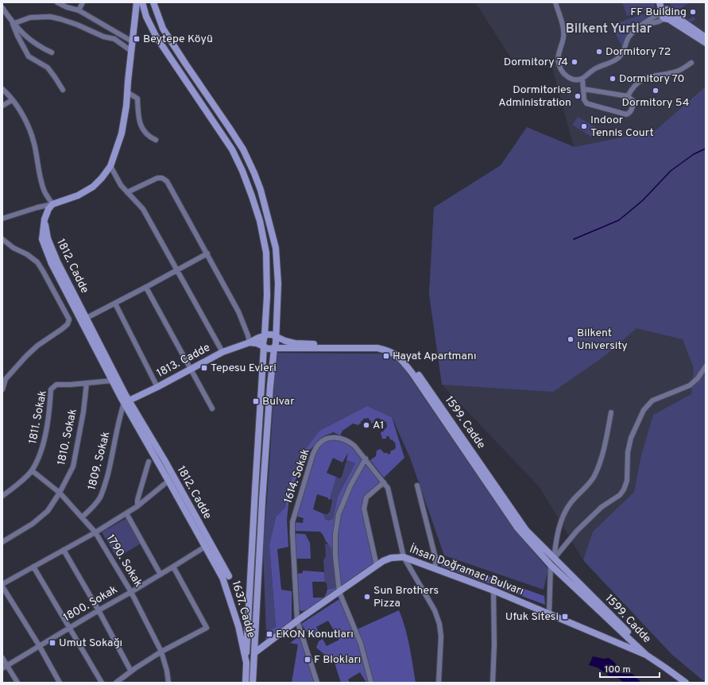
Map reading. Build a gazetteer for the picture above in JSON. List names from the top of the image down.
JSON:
{
  "streets": {
    "street": [
      "1812. Cadde",
      "1813. Cadde",
      "1811. Sokak",
      "1599. Cadde",
      "1810. Sokak",
      "1809. Sokak",
      "1614. Sokak",
      "1790. Sokak",
      "İhsan Doğramacı Bulvarı",
      "1800. Sokak",
      "1637. Cadde"
    ]
  },
  "crossings": [
    ["1812. Cadde", "1813. Cadde"],
    ["1812. Cadde", "1811. Sokak"],
    ["1812. Cadde", "1809. Sokak"],
    ["1812. Cadde", "1800. Sokak"],
    ["1812. Cadde", "1637. Cadde"],
    ["1813. Cadde", "1599. Cadde"],
    ["1813. Cadde", "1809. Sokak"],
    ["1813. Cadde", "1637. Cadde"],
    ["1811. Sokak", "1810. Sokak"],
    ["1811. Sokak", "1790. Sokak"],
    ["1599. Cadde", "İhsan Doğramacı Bulvarı"],
    ["1599. Cadde", "1637. Cadde"],
    ["1810. Sokak", "1790. Sokak"],
    ["1809. Sokak", "1790. Sokak"],
    ["1614. Sokak", "İhsan Doğramacı Bulvarı"],
    ["1790. Sokak", "1800. Sokak"],
    ["İhsan Doğramacı Bulvarı", "1637. Cadde"],
    ["1800. Sokak", "1637. Cadde"]
  ],
  "districts": ["Bilkent Yurtlar"],
  "places": {
    "other": [
      "FF Building",
      "Dormitory 72",
      "Dormitory 74",
      "Dormitory 70",
      "Dormitory 54",
      "Dormitories Administration",
      "Indoor Tennis Court",
      "Bilkent University",
      "A1",
      "Sun Brothers Pizza"
    ],
    "transit": [
      "Beytepe Köyü",
      "Hayat Apartmanı",
      "Tepesu Evleri",
      "Bulvar",
      "Ufuk Sitesi",
      "EKON Konutları",
      "Umut Sokağı",
      "F Blokları"
    ]
  },
  "scale_bar": "100 m"
}
